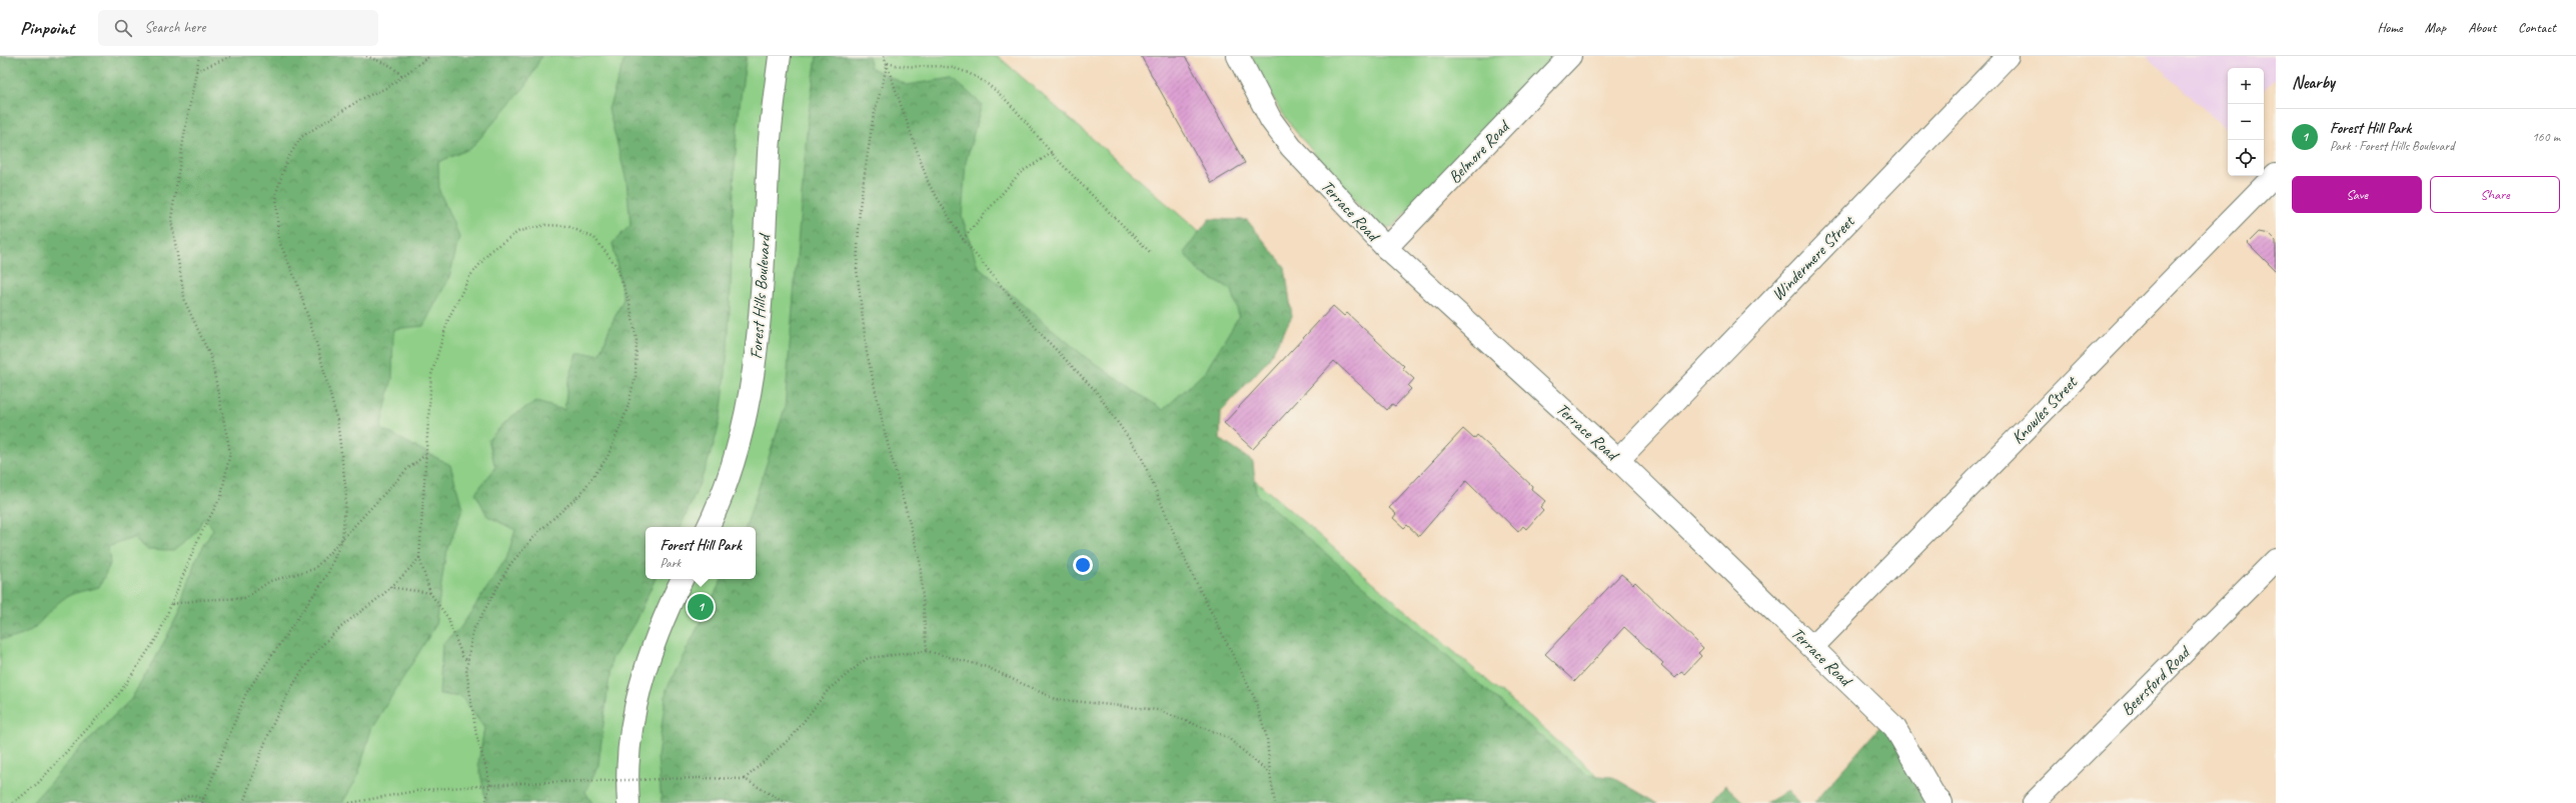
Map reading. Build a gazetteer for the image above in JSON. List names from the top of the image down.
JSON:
{
  "streets": {
    "street": [
      "Belmore Road",
      "Terrace Road",
      "Windermere Street",
      "Forest Hills Boulevard",
      "Knowles Street",
      "Beersford Road"
    ]
  },
  "crossings": [
    ["Belmore Road", "Terrace Road"],
    ["Terrace Road", "Windermere Street"],
    ["Terrace Road", "Knowles Street"]
  ],
  "page": {
    "header": "Pinpoint",
    "search": "Search here",
    "nav": [
      "Home",
      "Map",
      "About",
      "Contact"
    ],
    "heading": "Nearby",
    "map_buttons": ["+", "−"],
    "list": [
      {
        "mark": "1",
        "name": "Forest Hill Park",
        "note": "Park · Forest Hills Boulevard",
        "value": "160 m"
      }
    ],
    "buttons": ["Save", "Share"],
    "popup": ["Forest Hill Park", "Park"],
    "pins": "1"
  }
}
